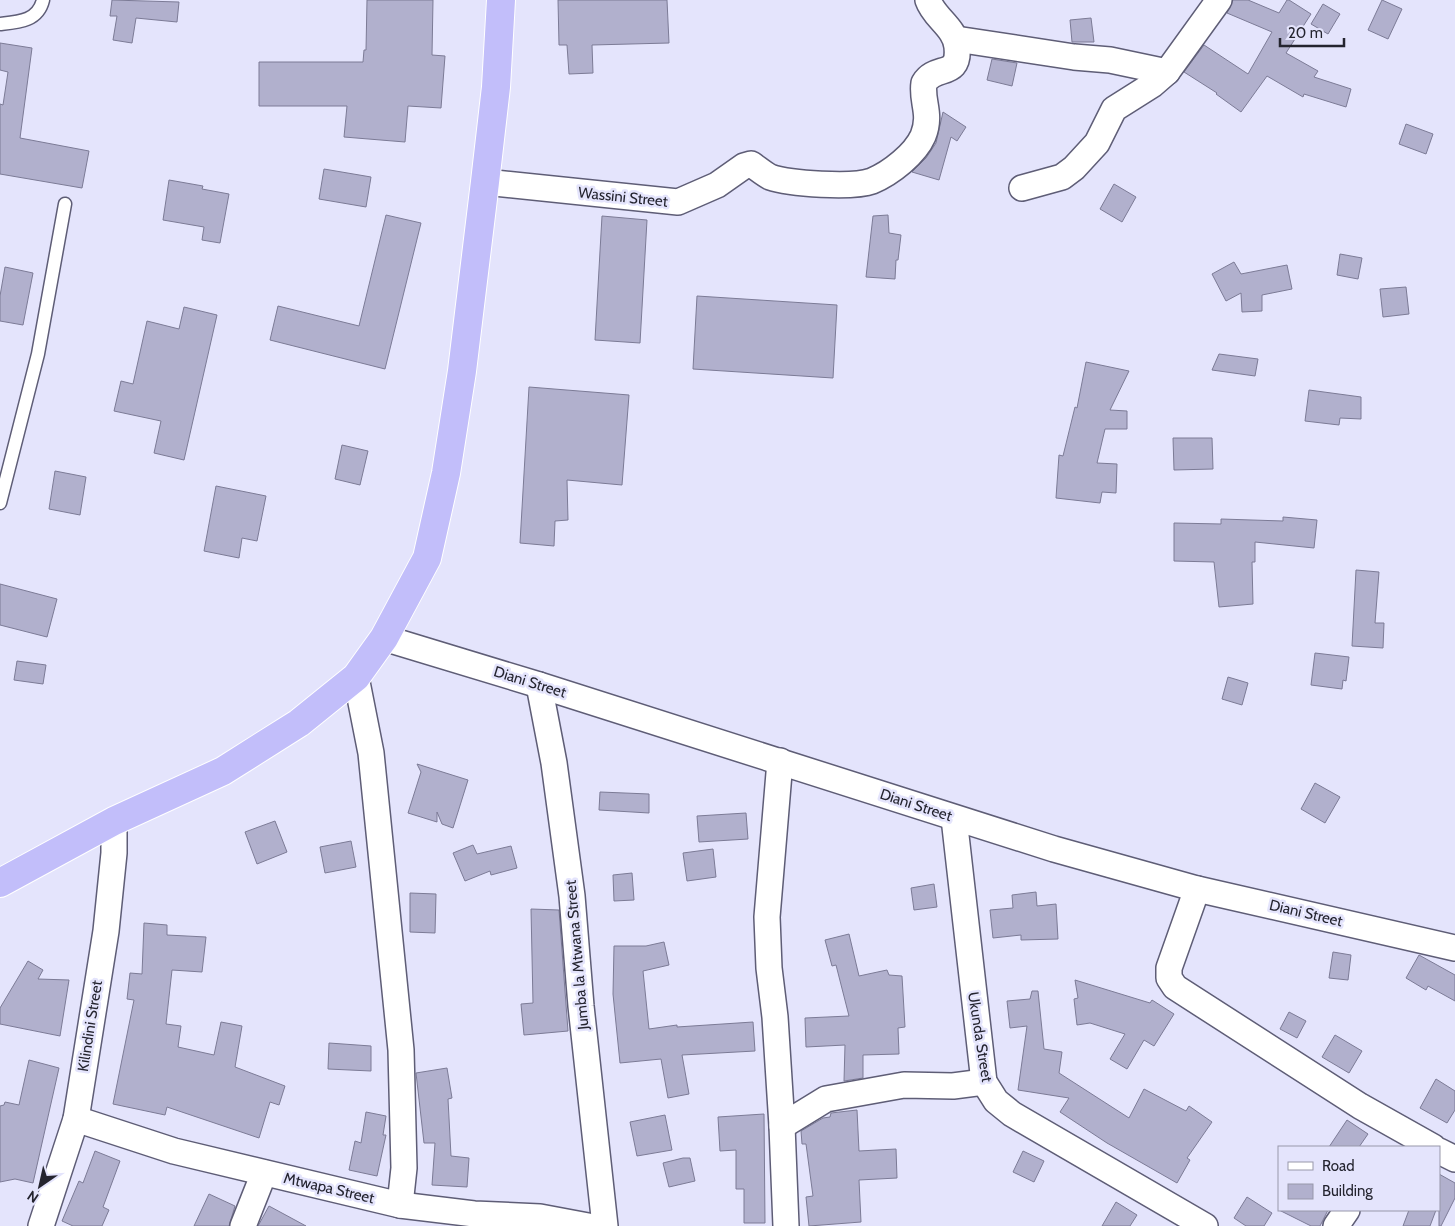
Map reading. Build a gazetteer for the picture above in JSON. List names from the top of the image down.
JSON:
{
  "streets": {
    "street": [
      "Wassini Street",
      "Diani Street",
      "Jumba la Mtwana Street",
      "Kilindini Street",
      "Ukunda Street",
      "Mtwapa Street"
    ]
  },
  "crossings": [
    ["Diani Street", "Jumba la Mtwana Street"],
    ["Diani Street", "Ukunda Street"],
    ["Kilindini Street", "Mtwapa Street"]
  ],
  "legend": ["Road", "Building"],
  "scale_bar": "20 m",
  "north": "bottom left"
}
